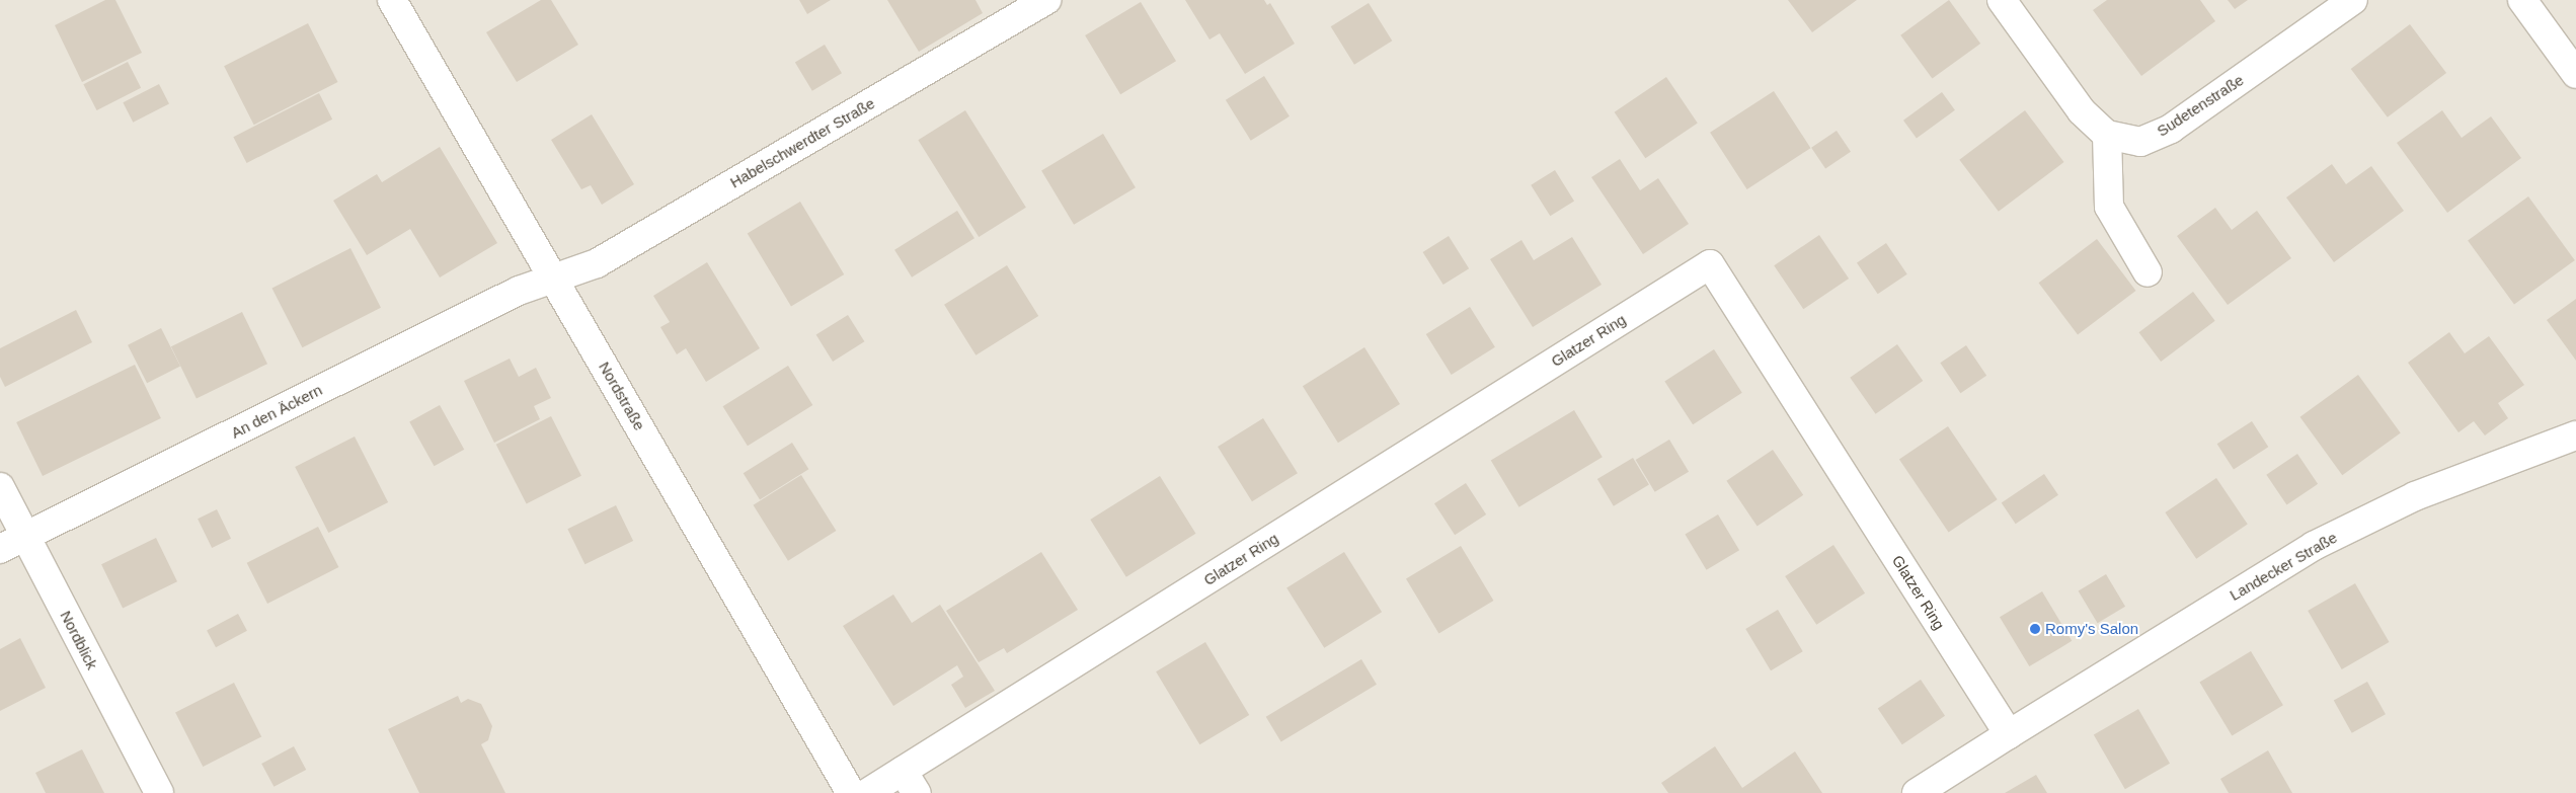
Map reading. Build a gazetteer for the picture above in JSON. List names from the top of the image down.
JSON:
{
  "streets": {
    "street": [
      "Sudetenstraße",
      "Habelschwerdter Straße",
      "Glatzer Ring",
      "Nordstraße",
      "An den Äckern",
      "Landecker Straße",
      "Nordblick"
    ]
  },
  "crossings": [
    ["Habelschwerdter Straße", "Nordstraße"],
    ["Habelschwerdter Straße", "An den Äckern"],
    ["Glatzer Ring", "Landecker Straße"],
    ["Nordstraße", "An den Äckern"],
    ["An den Äckern", "Nordblick"]
  ],
  "places": ["Romy's Salon"]
}
